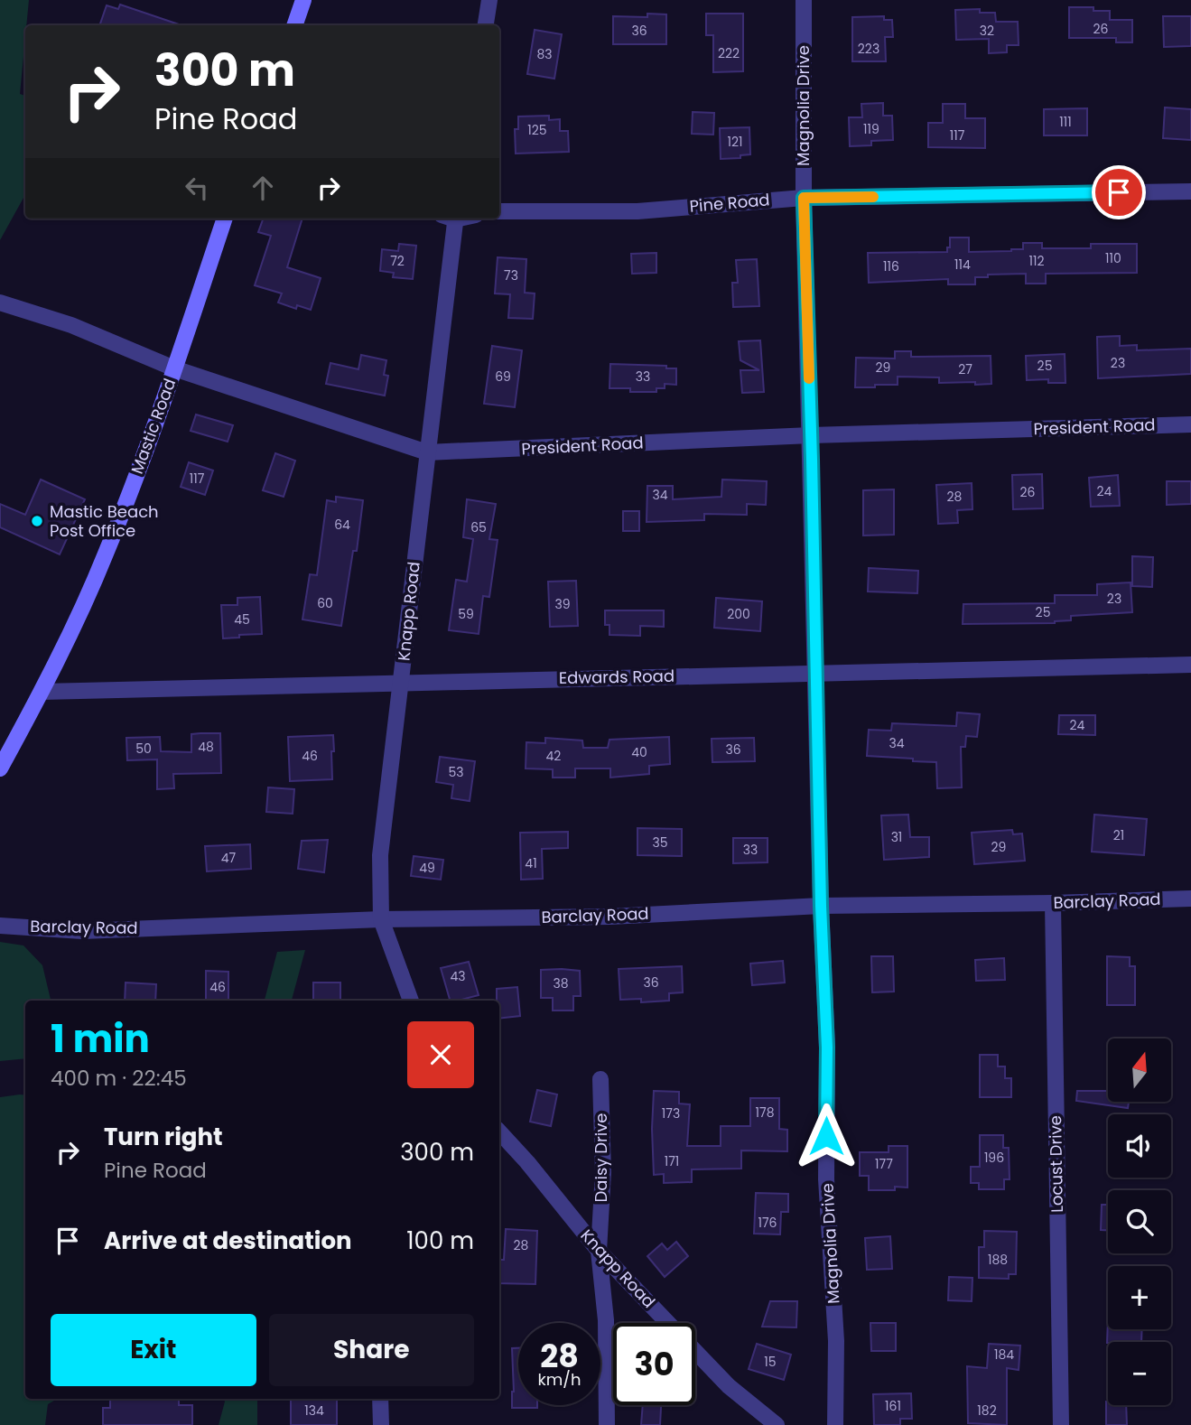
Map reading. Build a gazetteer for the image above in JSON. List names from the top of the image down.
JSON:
{
  "streets": {
    "main road": ["Mastic Road"],
    "street": [
      "Magnolia Drive",
      "Pine Road",
      "President Road",
      "Knapp Road",
      "Edwards Road",
      "Barclay Road",
      "Daisy Drive",
      "Locust Drive"
    ]
  },
  "crossings": [
    ["Magnolia Drive", "Pine Road"],
    ["Magnolia Drive", "President Road"],
    ["Magnolia Drive", "Edwards Road"],
    ["Magnolia Drive", "Barclay Road"],
    ["Mastic Road", "President Road"],
    ["Mastic Road", "Edwards Road"],
    ["President Road", "Knapp Road"],
    ["Knapp Road", "Edwards Road"],
    ["Knapp Road", "Barclay Road"],
    ["Knapp Road", "Daisy Drive"],
    ["Barclay Road", "Locust Drive"]
  ],
  "places": ["Mastic Beach Post Office"],
  "house_numbers": [
    "26",
    "36",
    "32",
    "223",
    "222",
    "83",
    "111",
    "119",
    "125",
    "117",
    "121",
    "110",
    "72",
    "112",
    "114",
    "116",
    "73",
    "23",
    "25",
    "29",
    "27",
    "69",
    "33",
    "117",
    "24",
    "26",
    "34",
    "28",
    "64",
    "65",
    "23",
    "60",
    "39",
    "25",
    "59",
    "200",
    "45",
    "24",
    "34",
    "48",
    "50",
    "36",
    "40",
    "46",
    "42",
    "53",
    "21",
    "31",
    "35",
    "29",
    "33",
    "47",
    "41",
    "49",
    "43",
    "36",
    "38",
    "46",
    "178",
    "173",
    "196",
    "171",
    "177",
    "176",
    "28",
    "188",
    "184",
    "15",
    "161",
    "134",
    "182"
  ],
  "north": "top",
  "page": {
    "turn": ["300 m", "Pine Road"],
    "heading": ["1 min", "400 m · 22:45"],
    "map_buttons": ["+", "−"],
    "list": [
      {
        "name": "Turn right",
        "note": "Pine Road",
        "value": "300 m"
      },
      {
        "name": "Arrive at destination",
        "value": "100 m"
      }
    ],
    "buttons": ["Exit", "Share"],
    "speed": "28 km/h",
    "limit": "30"
  }
}
